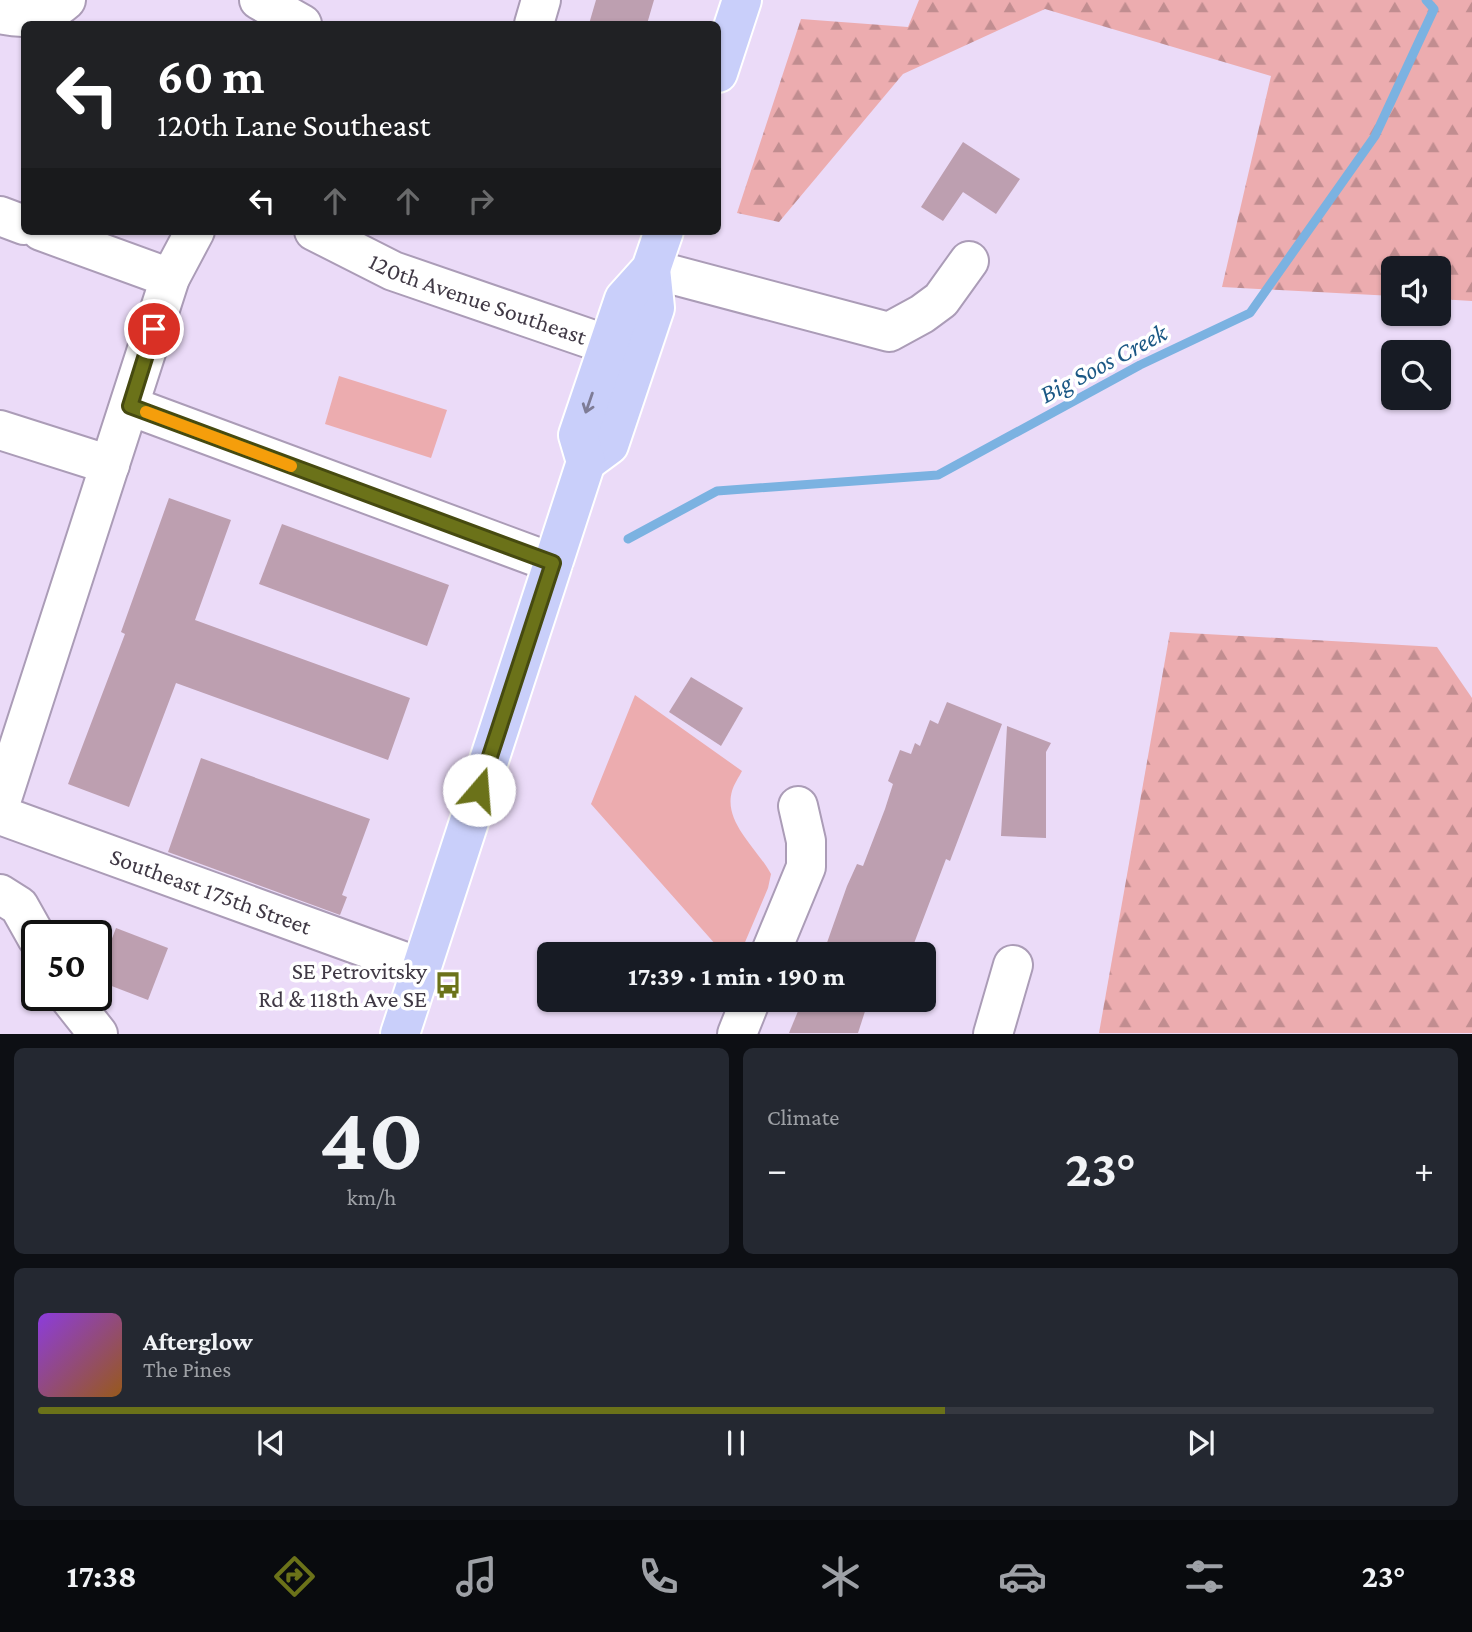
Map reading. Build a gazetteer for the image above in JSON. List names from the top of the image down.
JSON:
{
  "streets": {
    "street": ["120th Avenue Southeast", "Southeast 175th Street"]
  },
  "water": ["Big Soos Creek"],
  "places": {
    "bus stop": ["SE Petrovitsky Rd & 118th Ave SE"]
  },
  "page": {
    "turn": ["60 m", "120th Lane Southeast"],
    "limit": "50",
    "trip": "17:39 · 1 min · 190 m",
    "tile": [
      ["40", "km/h"],
      "Climate"
    ],
    "heat": ["−", "23°", "+"],
    "song": ["Afterglow", "The Pines"],
    "tabs": ["17:38", "23°"]
  }
}
